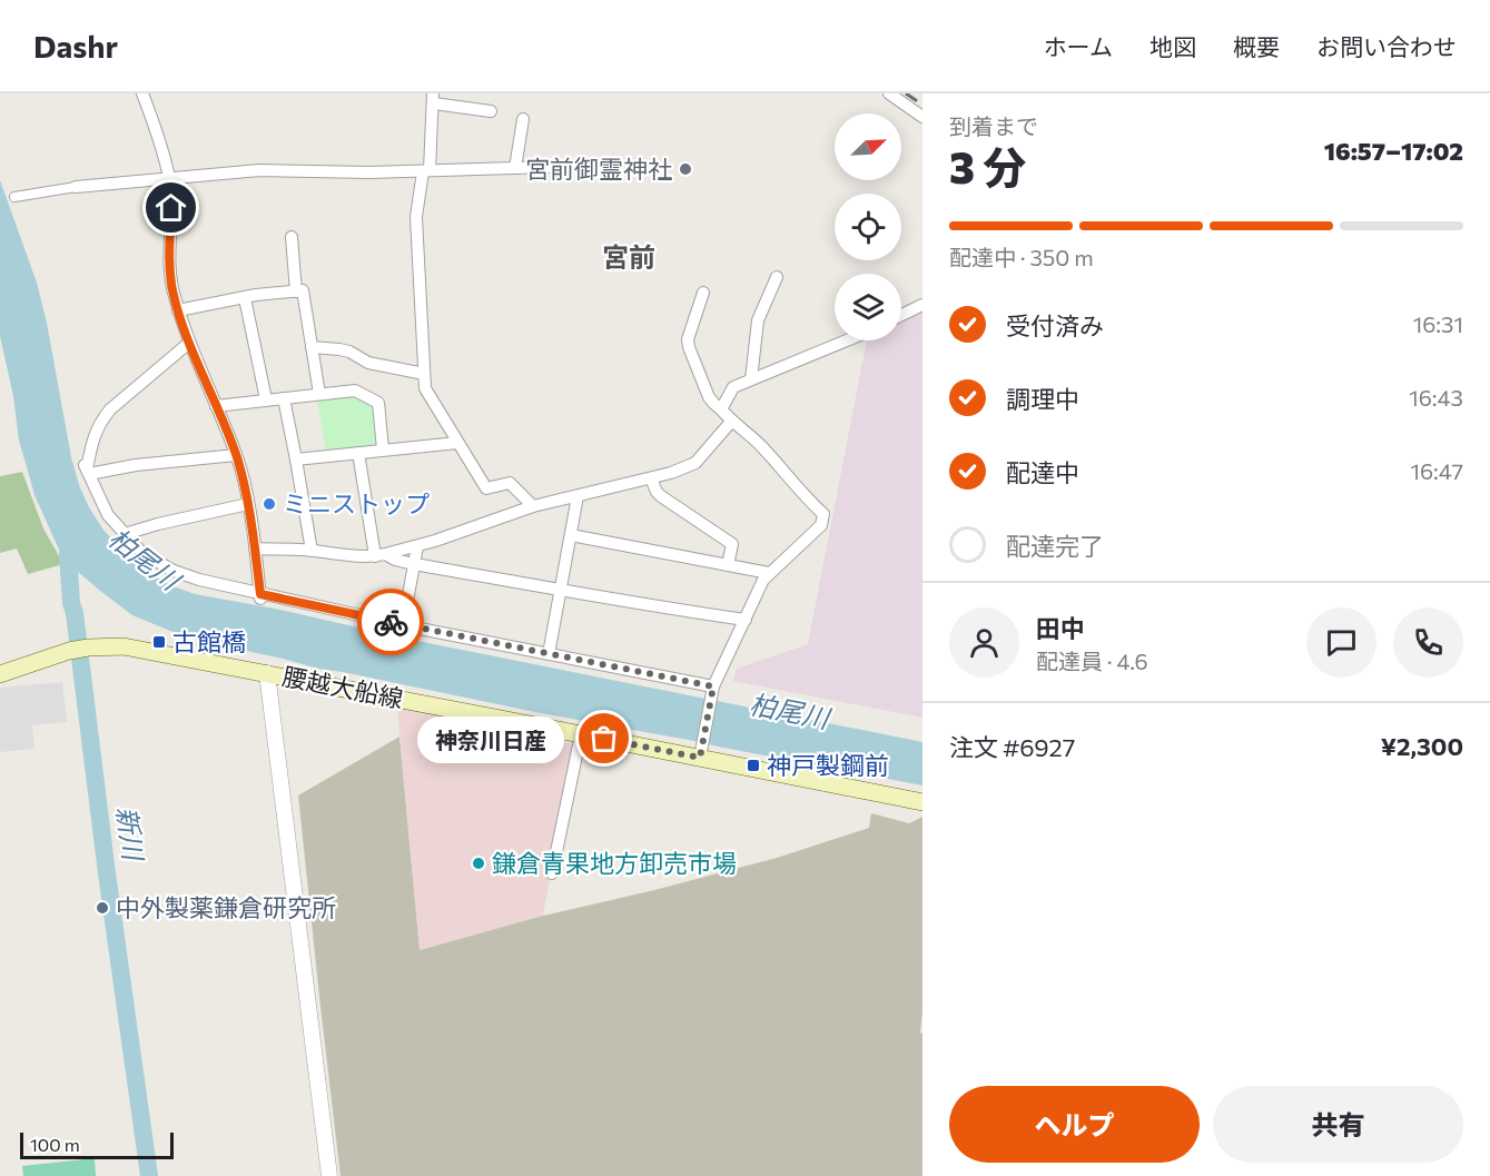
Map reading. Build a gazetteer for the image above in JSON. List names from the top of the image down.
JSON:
{
  "streets": {
    "main road": ["腰越大船線"]
  },
  "districts": ["宮前"],
  "water": ["柏尾川", "新川"],
  "places": {
    "other": [
      "宮前御霊神社",
      "ミニストップ",
      "神奈川日産",
      "鎌倉青果地方卸売市場",
      "中外製薬鎌倉研究所"
    ],
    "transit": ["古館橋", "神戸製鋼前"]
  },
  "scale_bar": "100 m",
  "north": "top right",
  "page": {
    "header": "Dashr",
    "nav": [
      "ホーム",
      "地図",
      "概要",
      "お問い合わせ"
    ],
    "heading": ["3 分", "到着まで", "16:57–17:02"],
    "panel": [
      "田中",
      "配達員 · 4.6",
      "注文 #6927",
      "¥2,300"
    ],
    "bar": "配達中 · 350 m",
    "list": [
      ["受付済み", "16:31"],
      ["調理中", "16:43"],
      ["配達中", "16:47"],
      "配達完了"
    ],
    "bubble": "神奈川日産",
    "buttons": ["ヘルプ", "共有"],
    "scale": "100 m"
  }
}
